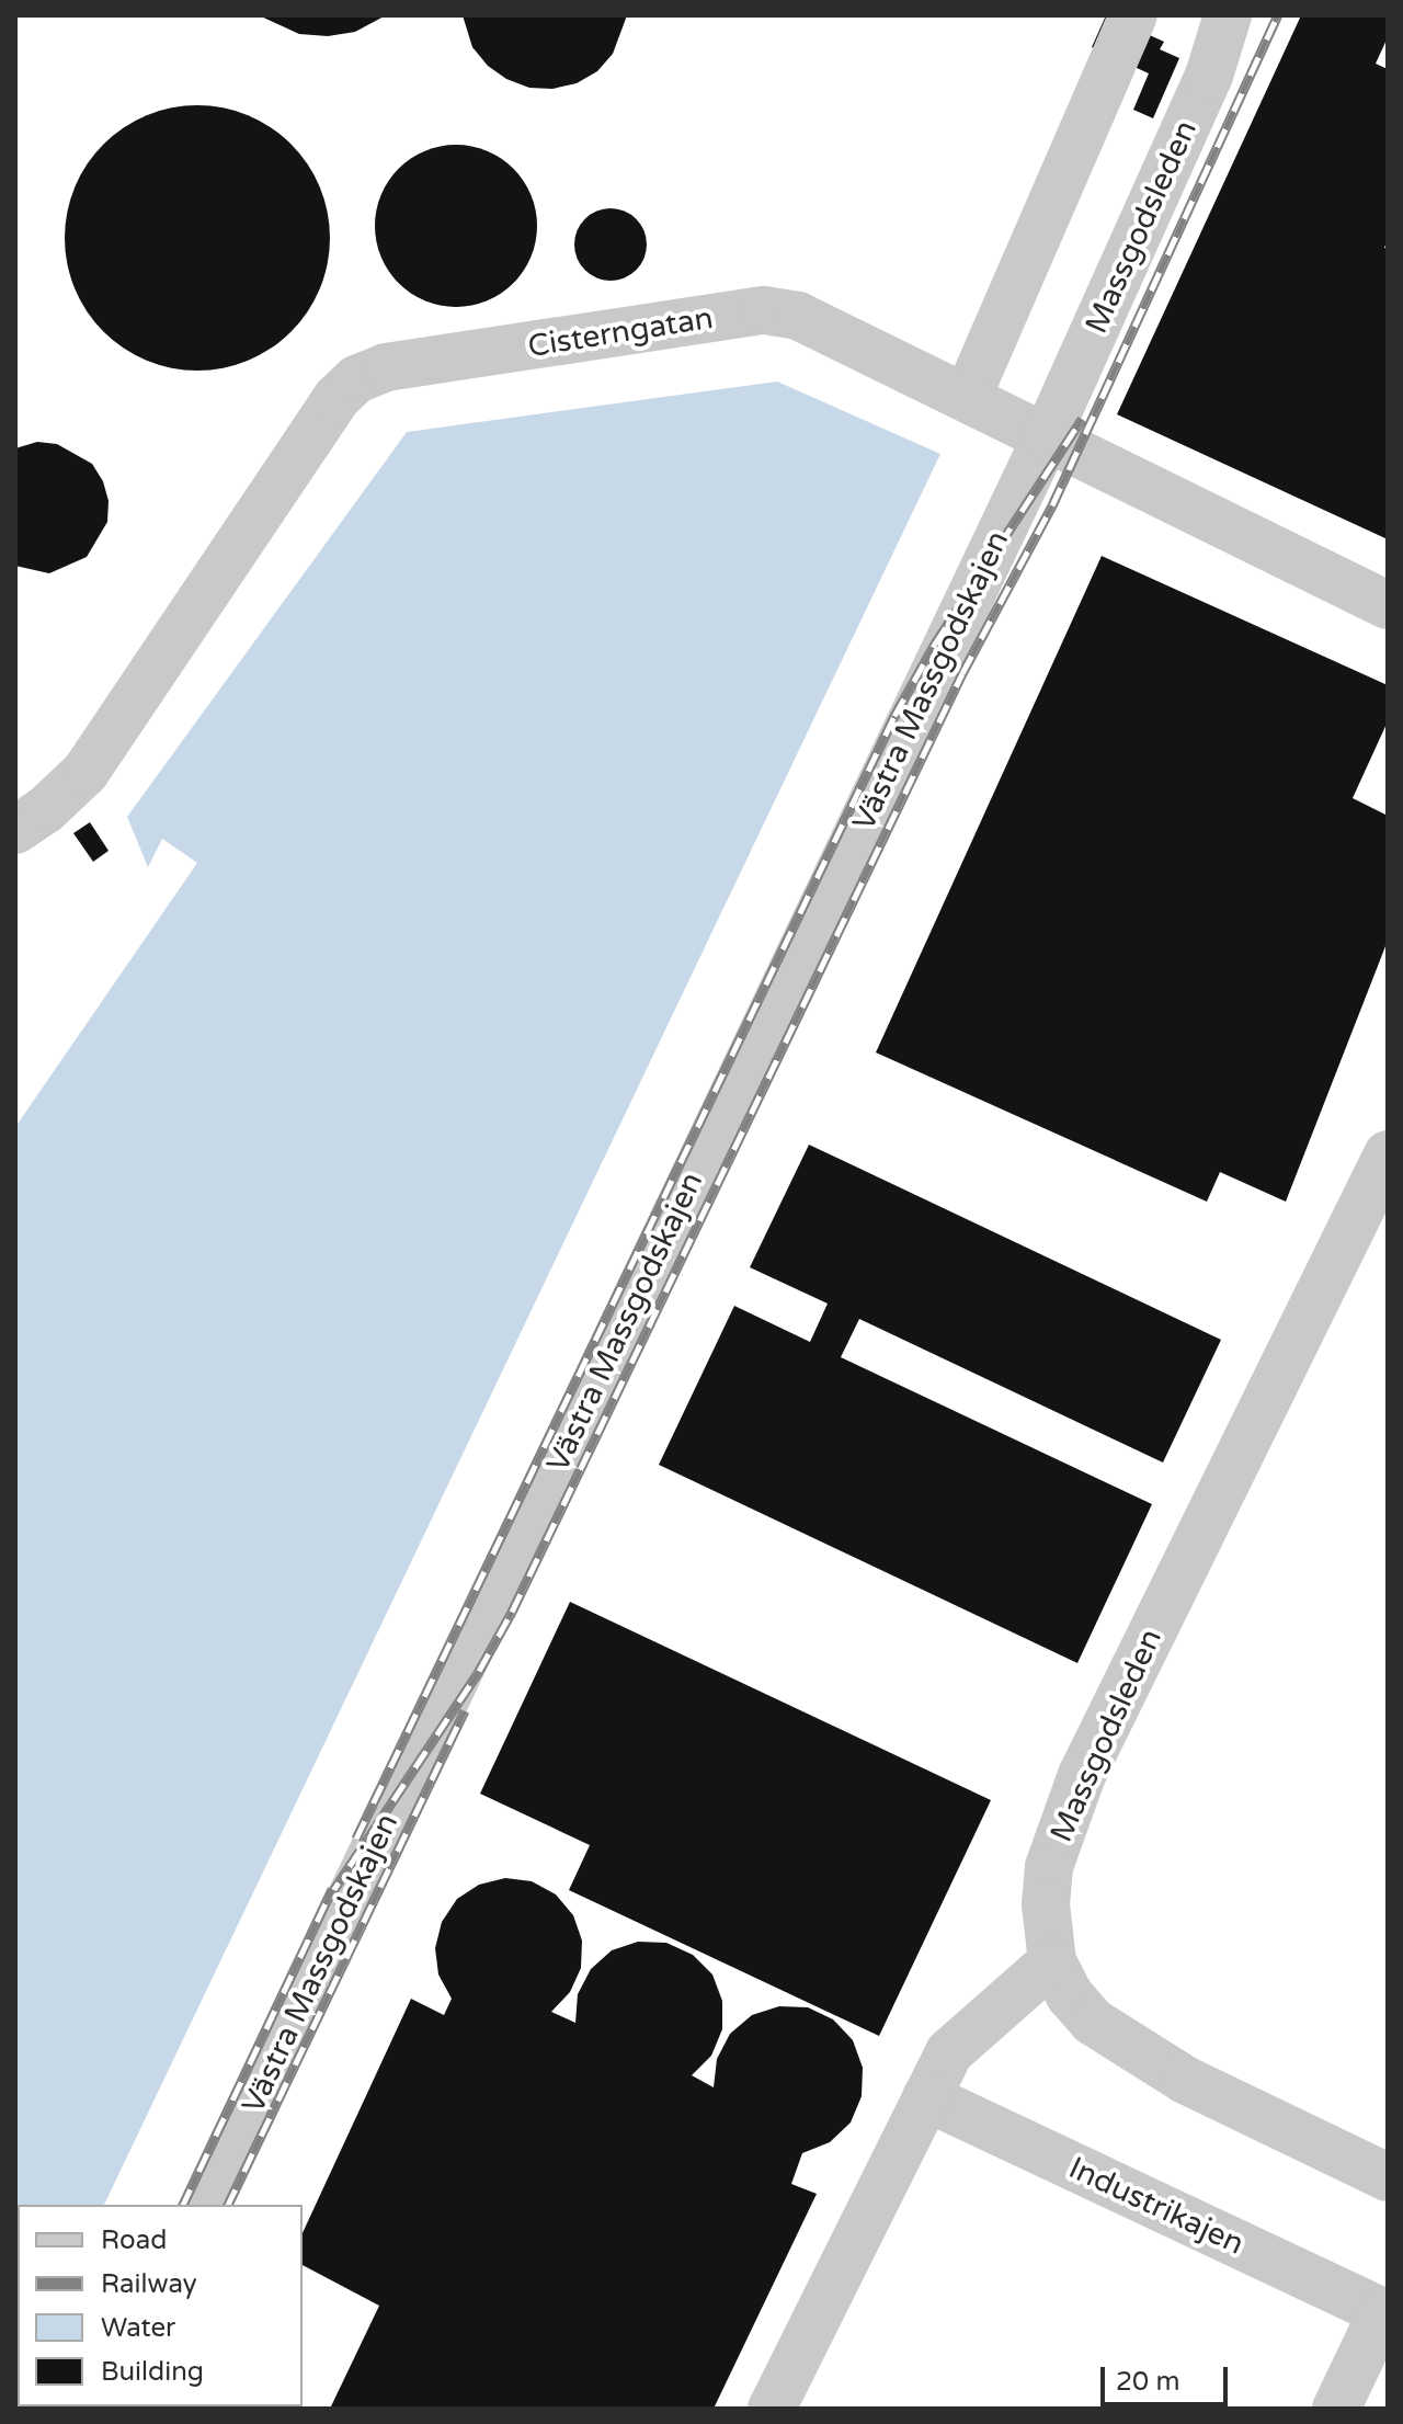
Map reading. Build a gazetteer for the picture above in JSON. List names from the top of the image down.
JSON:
{
  "streets": {
    "lane": [
      "Massgodsleden",
      "Cisterngatan",
      "Västra Massgodskajen",
      "Industrikajen"
    ]
  },
  "crossings": [
    ["Massgodsleden", "Cisterngatan"],
    ["Massgodsleden", "Västra Massgodskajen"],
    ["Cisterngatan", "Västra Massgodskajen"]
  ],
  "legend": [
    "Road",
    "Railway",
    "Water",
    "Building"
  ],
  "scale_bar": "20 m"
}
